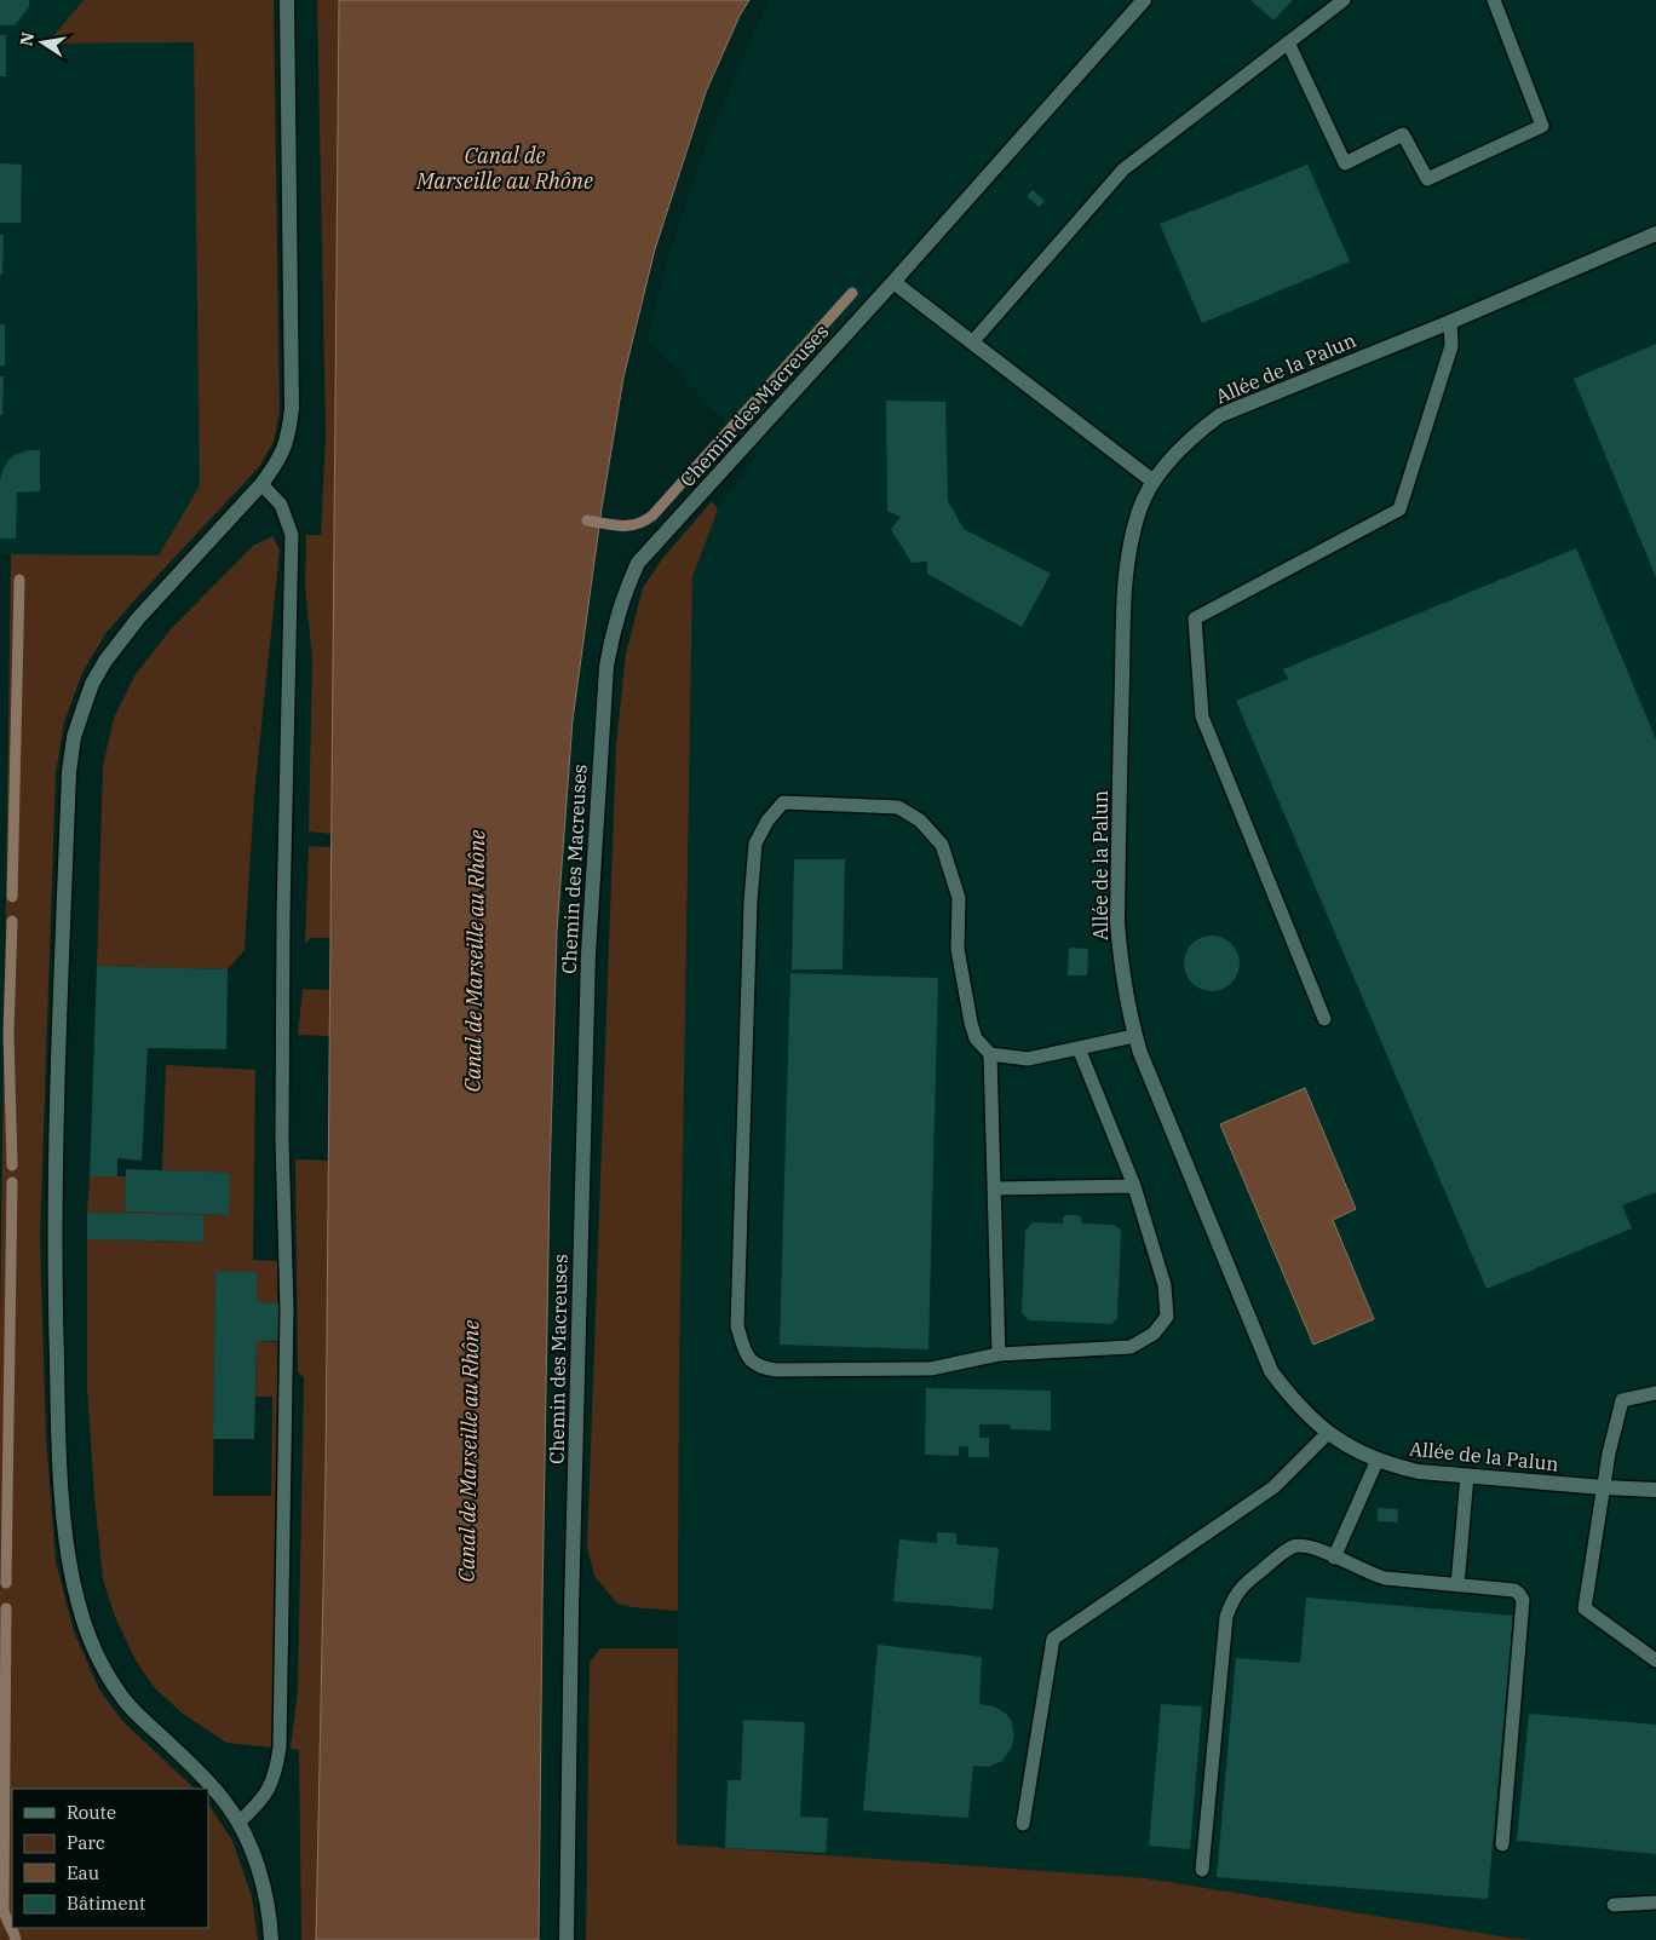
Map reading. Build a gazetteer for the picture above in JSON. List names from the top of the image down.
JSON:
{
  "streets": {
    "street": ["Allée de la Palun", "Chemin des Macreuses"]
  },
  "water": ["Canal de Marseille au Rhône"],
  "legend": [
    "Route",
    "Parc",
    "Eau",
    "Bâtiment"
  ],
  "north": "left"
}
